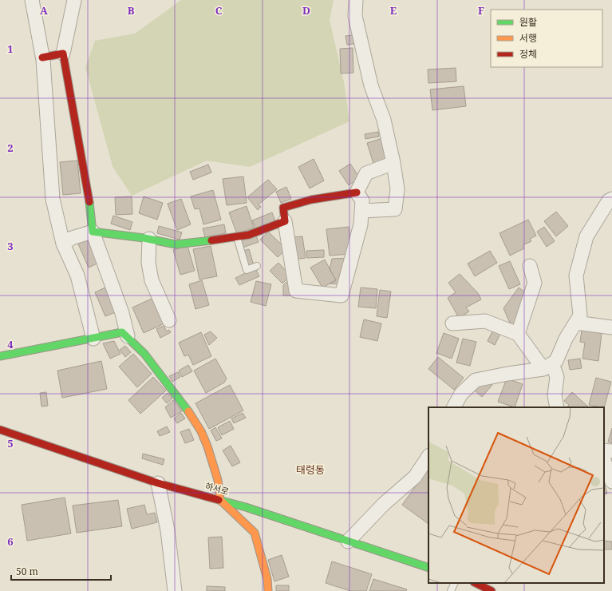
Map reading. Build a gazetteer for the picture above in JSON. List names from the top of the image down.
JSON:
{
  "streets": {
    "street": ["하서로"]
  },
  "districts": ["태령동"],
  "legend": ["원활", "서행", "정체"],
  "scale_bar": "50 m",
  "grid": {
    "columns": [
      "A",
      "B",
      "C",
      "D",
      "E",
      "F"
    ],
    "rows": [
      "1",
      "2",
      "3",
      "4",
      "5",
      "6"
    ]
  }
}
